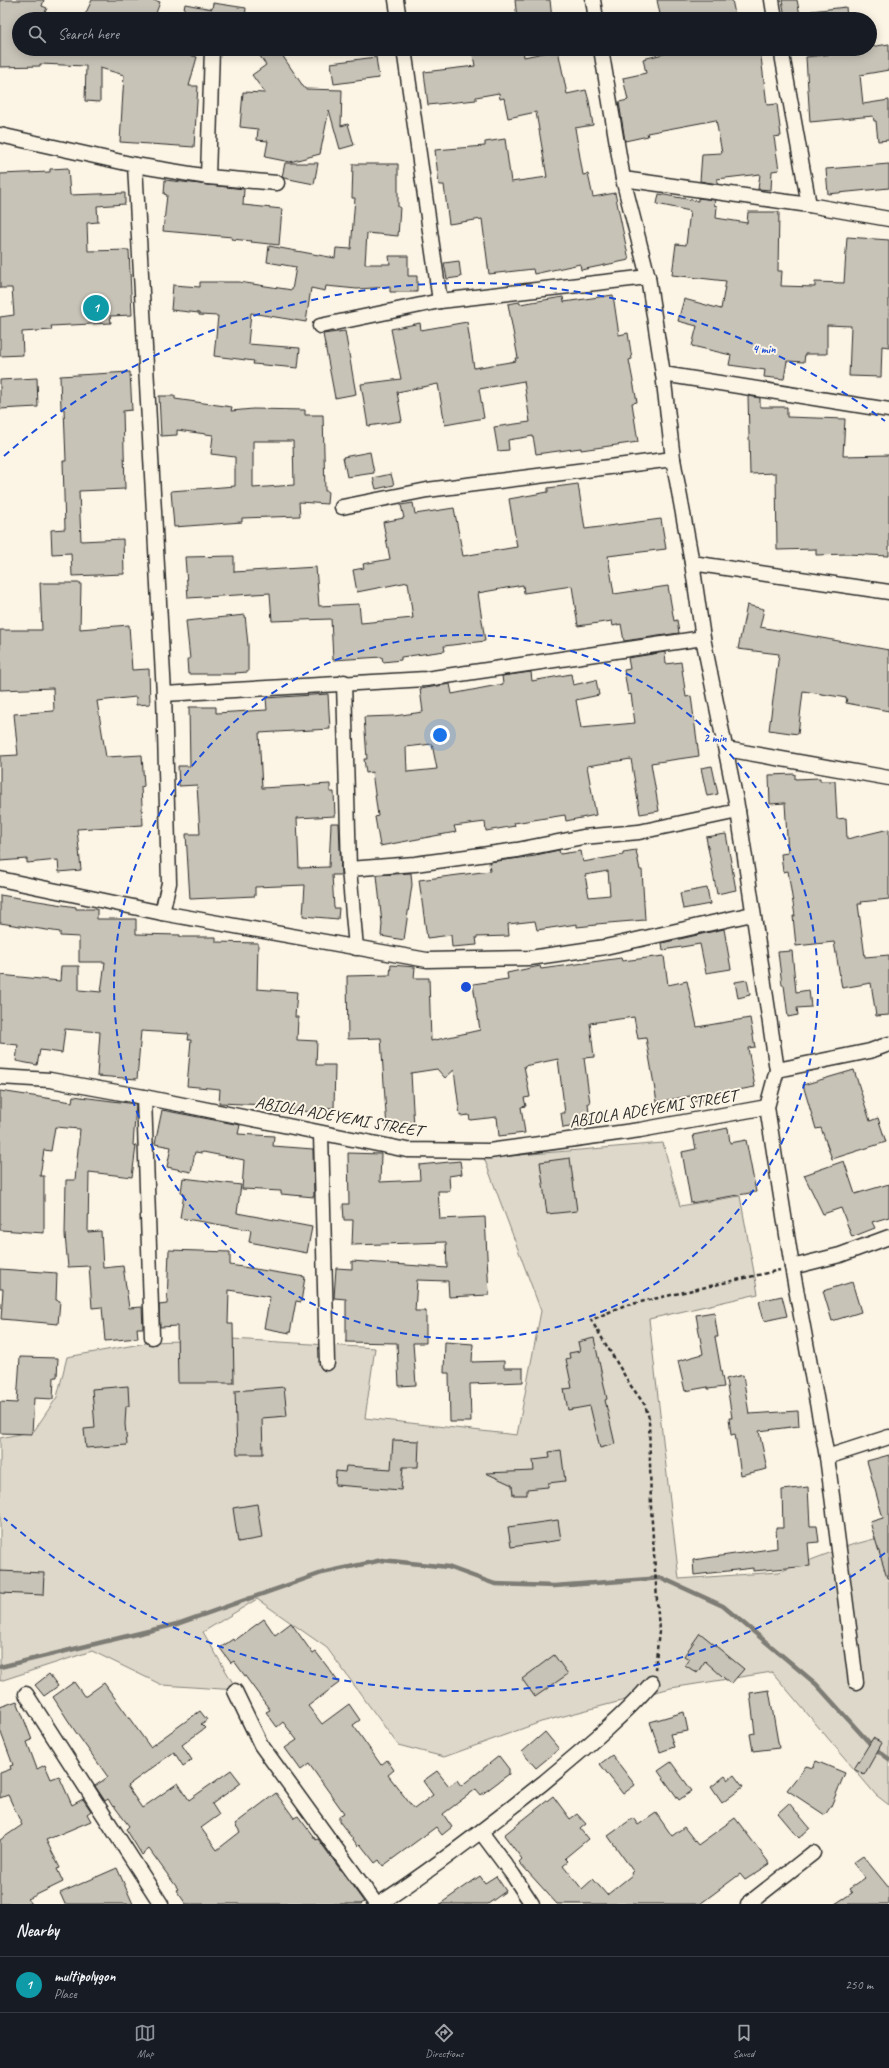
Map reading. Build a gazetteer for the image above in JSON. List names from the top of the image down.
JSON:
{
  "streets": {
    "street": ["ABIOLA ADEYEMI STREET"]
  },
  "page": {
    "search": "Search here",
    "pins": "1",
    "heading": "Nearby",
    "list": [
      {
        "mark": "1",
        "name": "multipolygon",
        "note": "Place",
        "value": "250 m"
      }
    ],
    "nav": ["Map", "Directions", "Saved"]
  },
  "rings": ["4 min", "2 min"]
}
